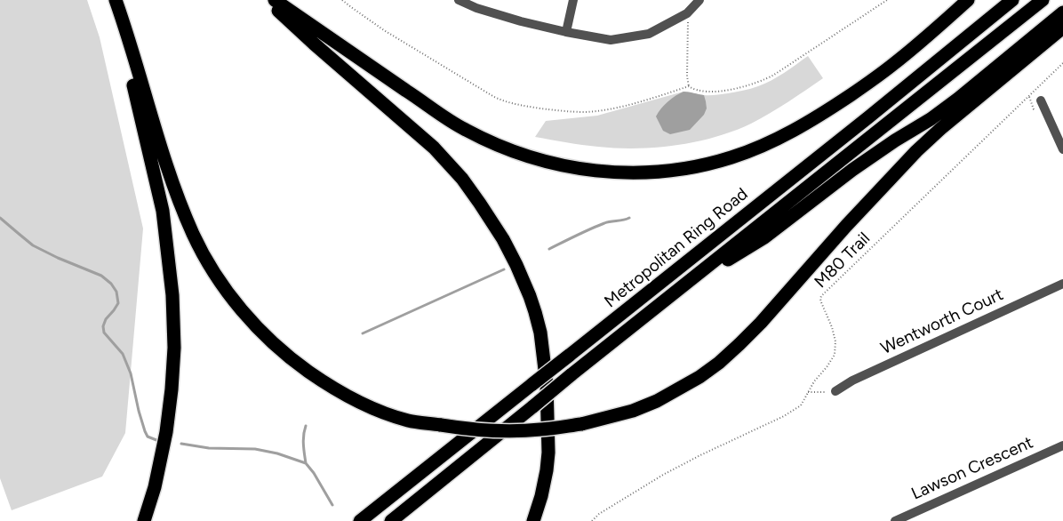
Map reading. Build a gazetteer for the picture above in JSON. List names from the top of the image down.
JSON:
{
  "streets": {
    "highway": ["Metropolitan Ring Road"],
    "street": ["Wentworth Court", "Lawson Crescent"],
    "path": ["M80 Trail"]
  }
}
